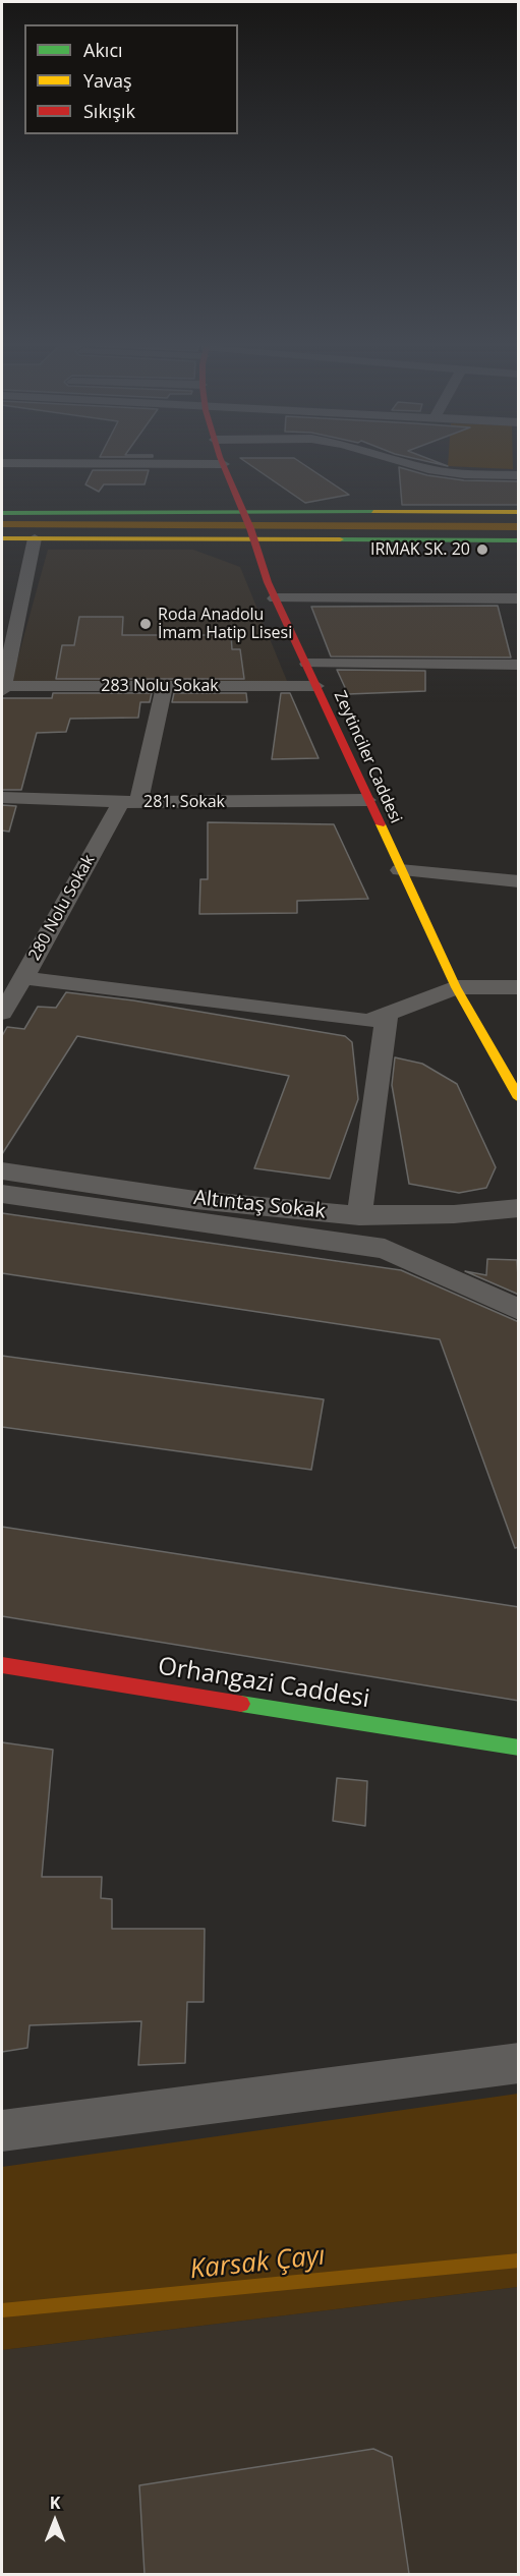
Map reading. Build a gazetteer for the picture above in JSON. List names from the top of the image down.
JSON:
{
  "streets": {
    "street": [
      "283 Nolu Sokak",
      "Zeytinciler Caddesi",
      "281. Sokak",
      "280 Nolu Sokak",
      "Altıntaş Sokak",
      "Orhangazi Caddesi"
    ]
  },
  "crossings": [
    ["283 Nolu Sokak", "Zeytinciler Caddesi"],
    ["283 Nolu Sokak", "280 Nolu Sokak"],
    ["Zeytinciler Caddesi", "281. Sokak"],
    ["281. Sokak", "280 Nolu Sokak"]
  ],
  "water": ["Karsak Çayı"],
  "places": ["IRMAK SK. 20", "Roda Anadolu İmam Hatip Lisesi"],
  "legend": ["Akıcı", "Yavaş", "Sıkışık"],
  "north": "top"
}
